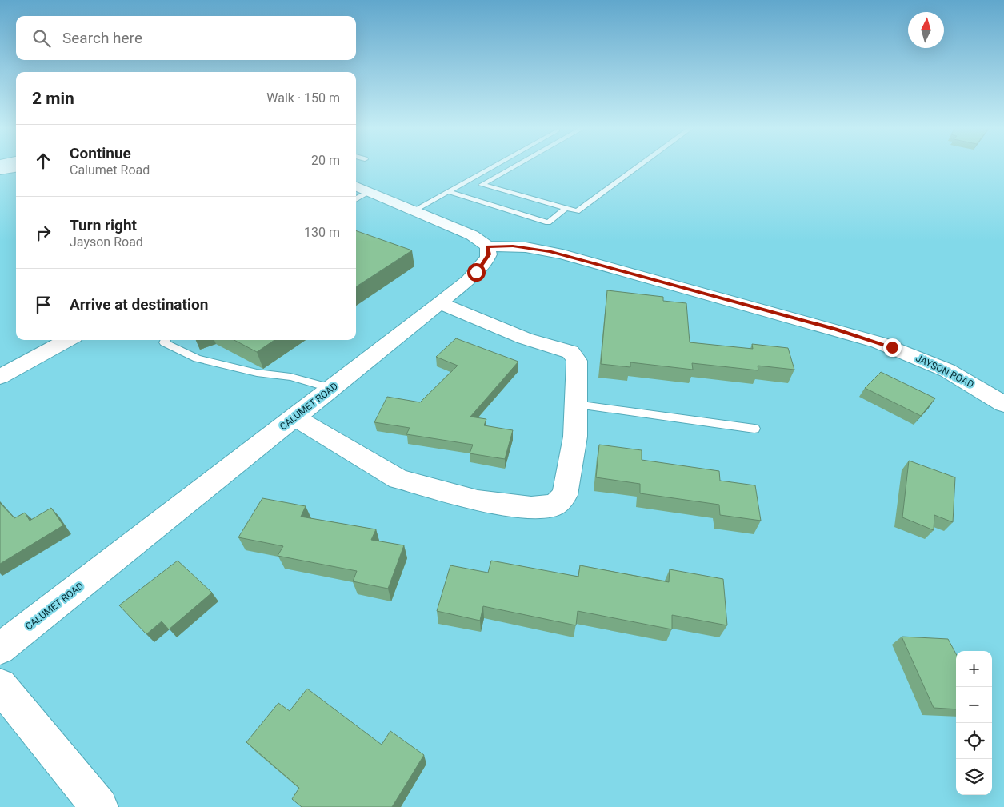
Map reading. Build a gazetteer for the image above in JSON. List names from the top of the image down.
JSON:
{
  "streets": {
    "main road": ["JAYSON ROAD", "CALUMET ROAD"]
  },
  "crossings": [
    ["JAYSON ROAD", "CALUMET ROAD"]
  ],
  "north": "top",
  "page": {
    "search": "Search here",
    "heading": ["2 min", "Walk · 150 m"],
    "list": [
      ["Continue", "Calumet Road", "20 m"],
      ["Turn right", "Jayson Road", "130 m"],
      "Arrive at destination"
    ],
    "map_buttons": ["+", "−"]
  }
}
